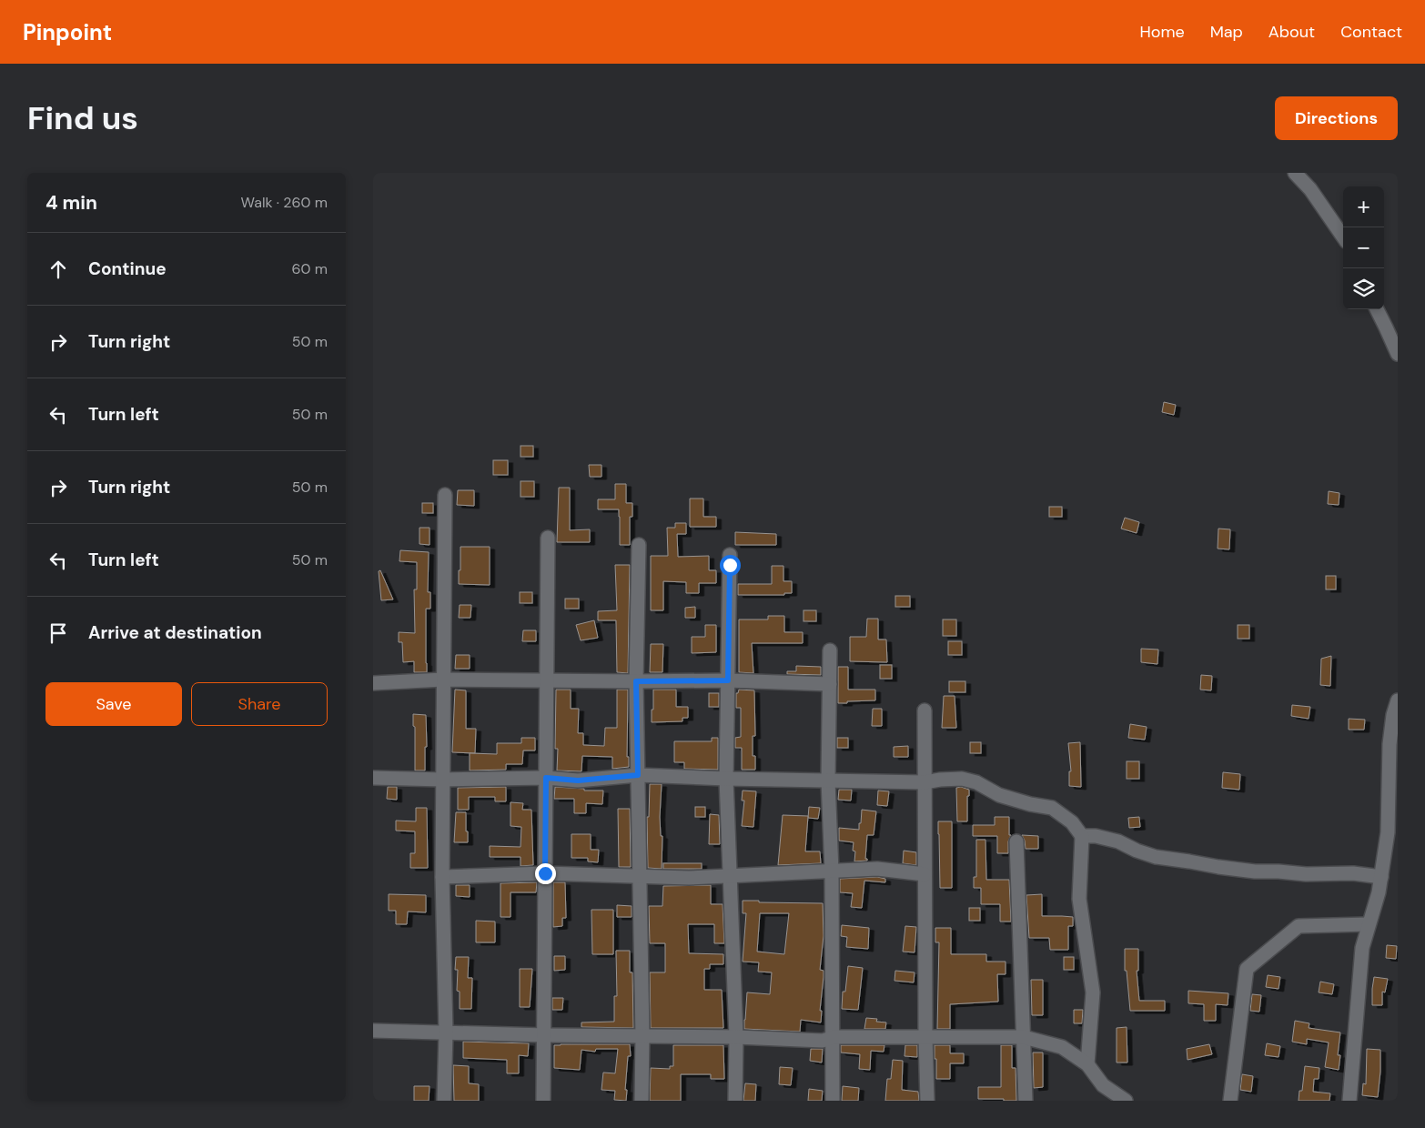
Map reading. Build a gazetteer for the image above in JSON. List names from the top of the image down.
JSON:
{
  "page": {
    "header": "Pinpoint",
    "nav": [
      "Home",
      "Map",
      "About",
      "Contact"
    ],
    "buttons": [
      "Directions",
      ["Save", "Share"]
    ],
    "title": "Find us",
    "heading": ["4 min", "Walk · 260 m"],
    "map_buttons": ["+", "−"],
    "list": [
      ["Continue", "60 m"],
      ["Turn right", "50 m"],
      ["Turn left", "50 m"],
      ["Turn right", "50 m"],
      ["Turn left", "50 m"],
      "Arrive at destination"
    ]
  }
}
